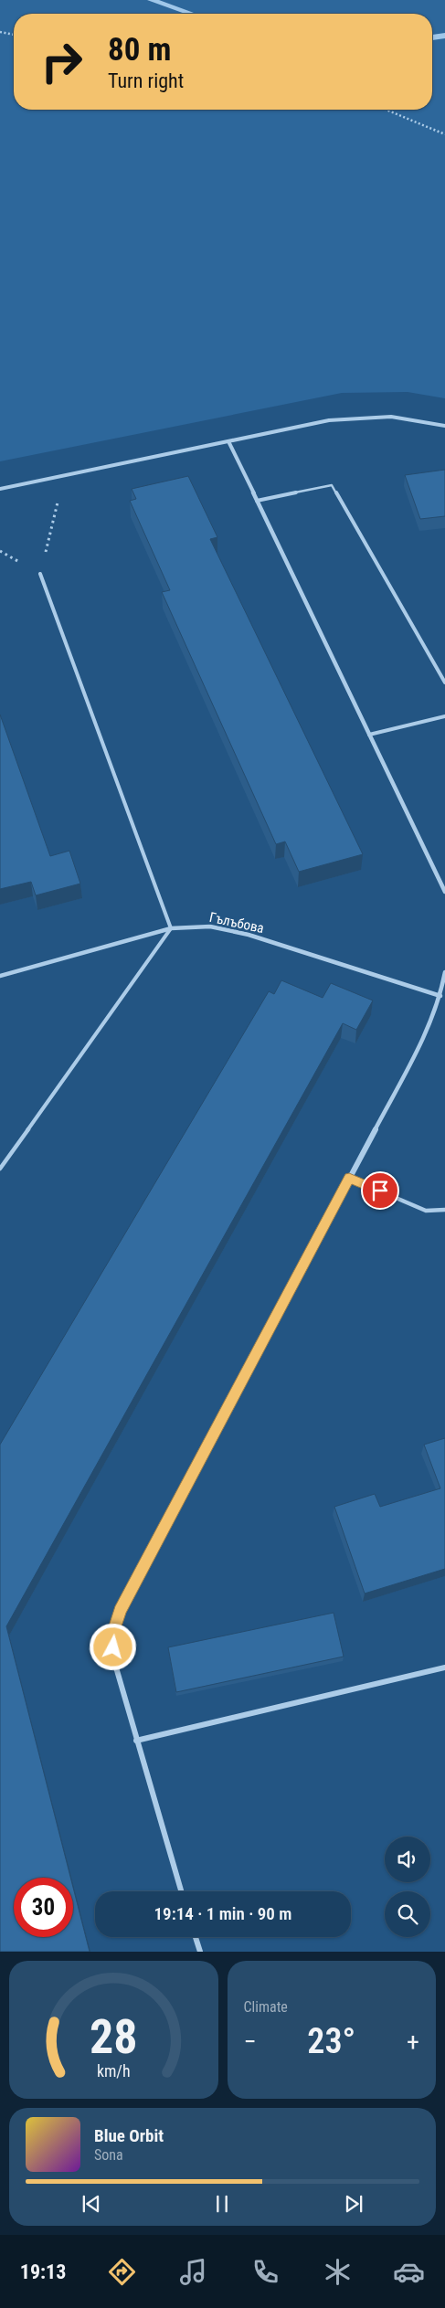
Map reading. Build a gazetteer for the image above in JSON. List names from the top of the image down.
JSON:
{
  "streets": {
    "street": ["Гълъбова"]
  },
  "page": {
    "turn": ["80 m", "Turn right"],
    "limit": "30",
    "trip": "19:14 · 1 min · 90 m",
    "tile": "Climate",
    "heat": ["−", "23°", "+"],
    "song": ["Blue Orbit", "Sona"],
    "tabs": "19:13",
    "gauge": ["28", "km/h"]
  }
}
